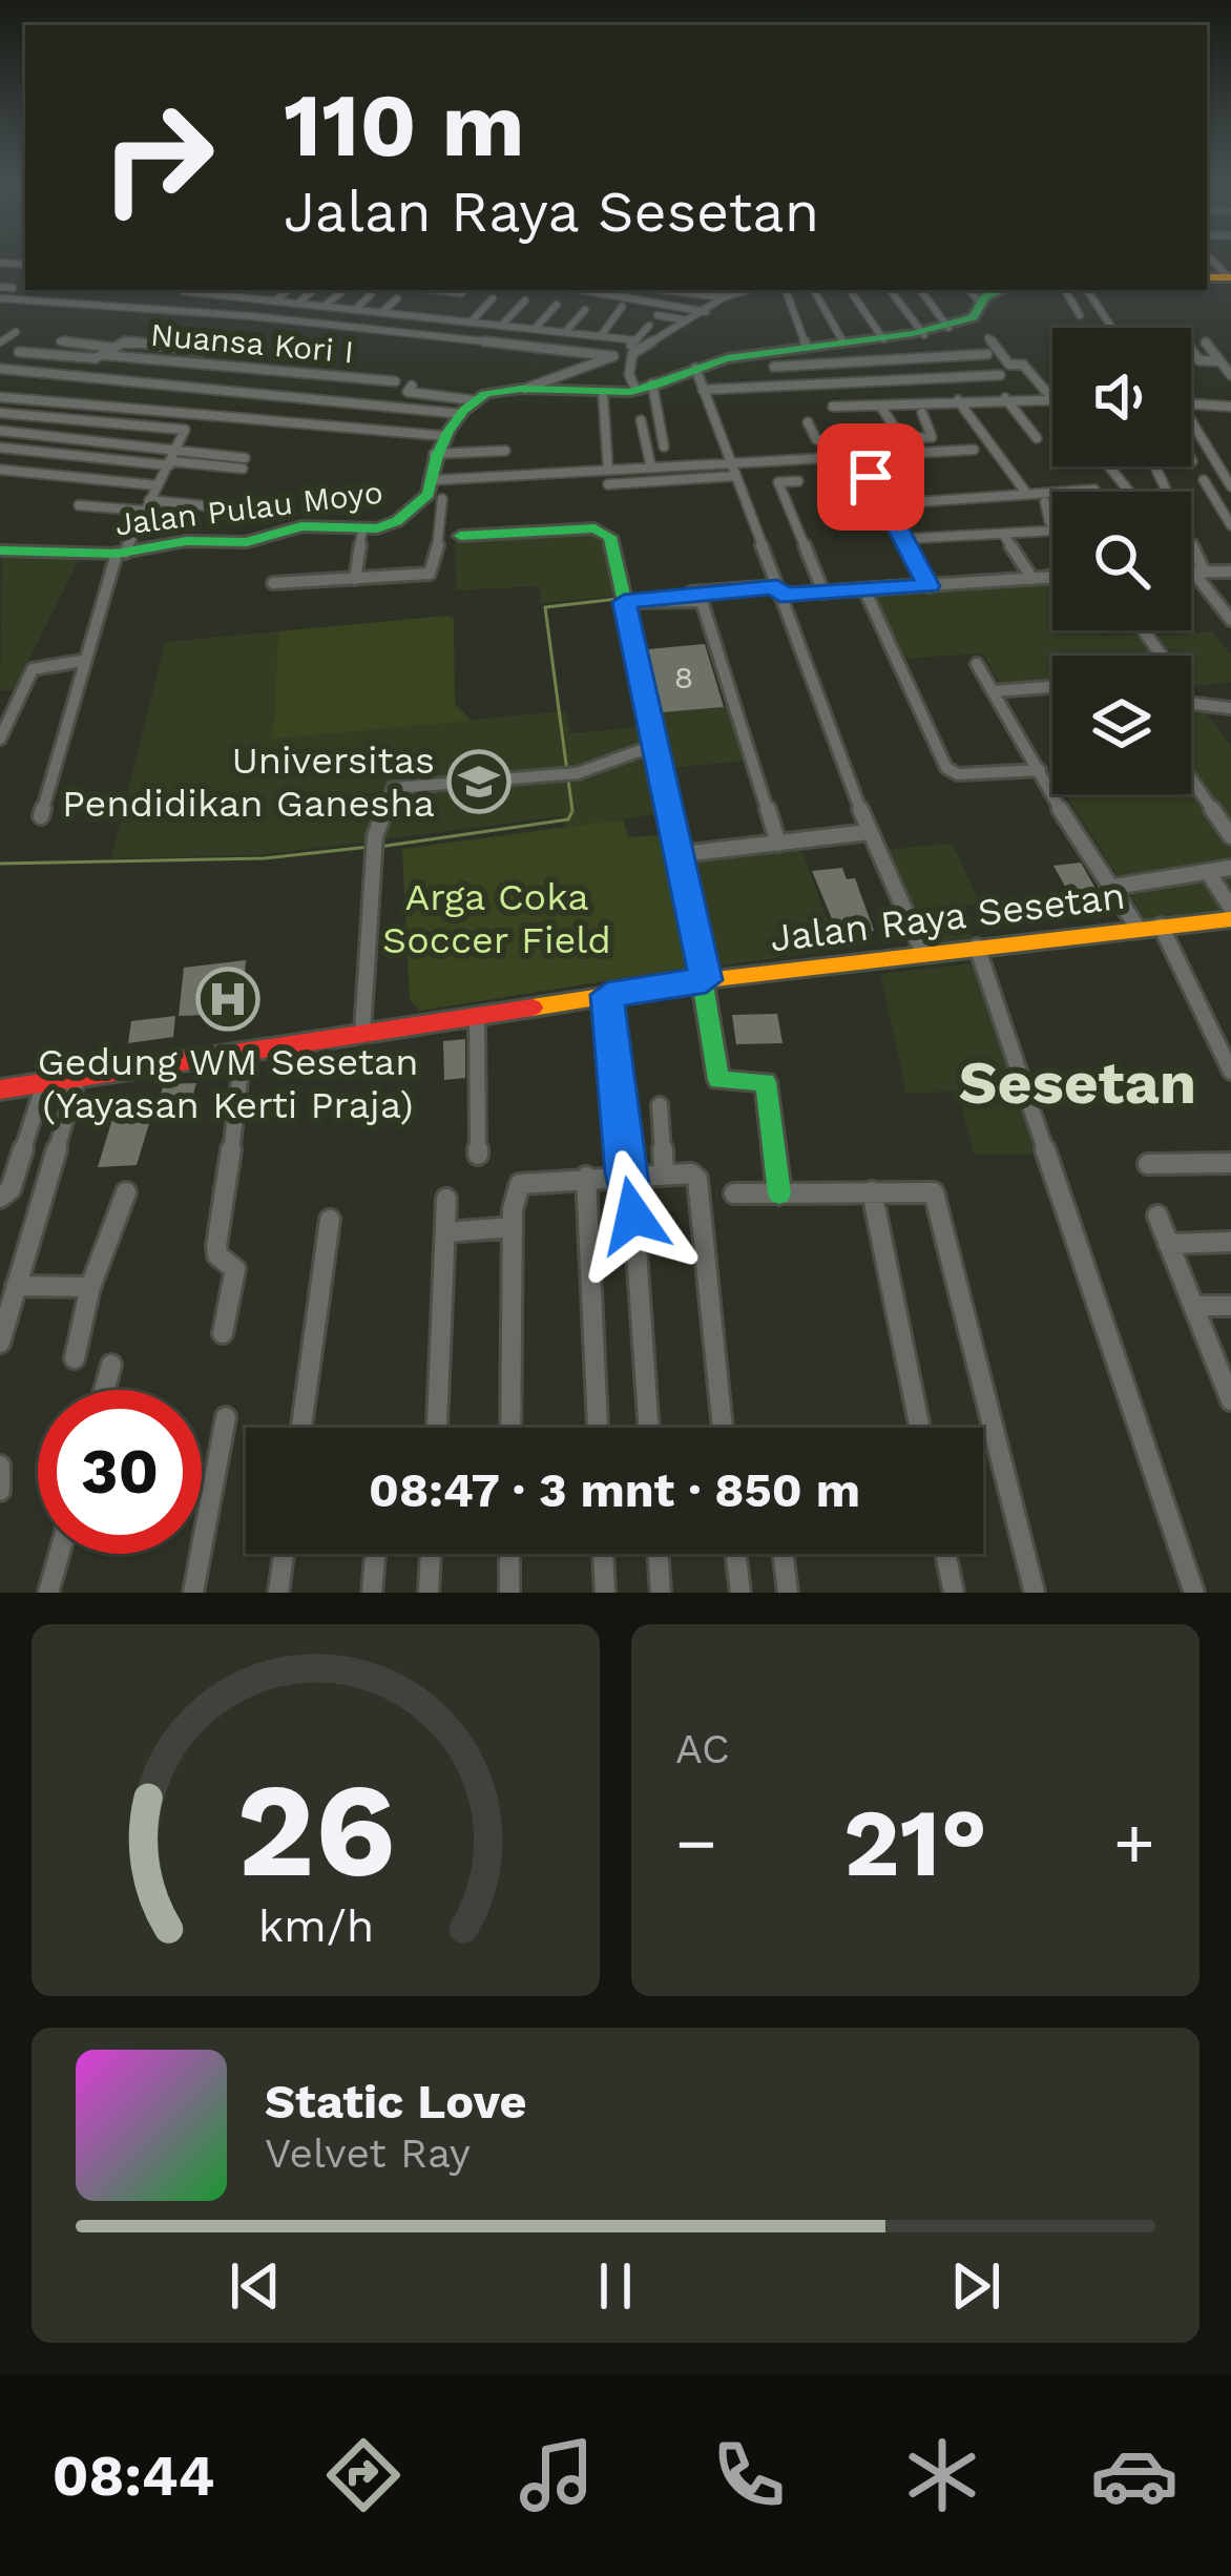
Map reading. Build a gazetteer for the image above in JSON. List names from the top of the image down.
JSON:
{
  "streets": {
    "street": ["Nuansa Kori I", "Jalan Pulau Moyo", "Jalan Raya Sesetan"]
  },
  "districts": ["Sesetan"],
  "parks": ["Arga Coka Soccer Field"],
  "places": {
    "school or university": ["Universitas Pendidikan Ganesha"],
    "hospital": ["Gedung WM Sesetan (Yayasan Kerti Praja)"]
  },
  "house_numbers": ["8"],
  "page": {
    "turn": ["110 m", "Jalan Raya Sesetan"],
    "limit": "30",
    "trip": "08:47 · 3 mnt · 850 m",
    "tile": "AC",
    "heat": ["−", "21°", "+"],
    "song": ["Static Love", "Velvet Ray"],
    "tabs": "08:44",
    "gauge": ["26", "km/h"]
  }
}
